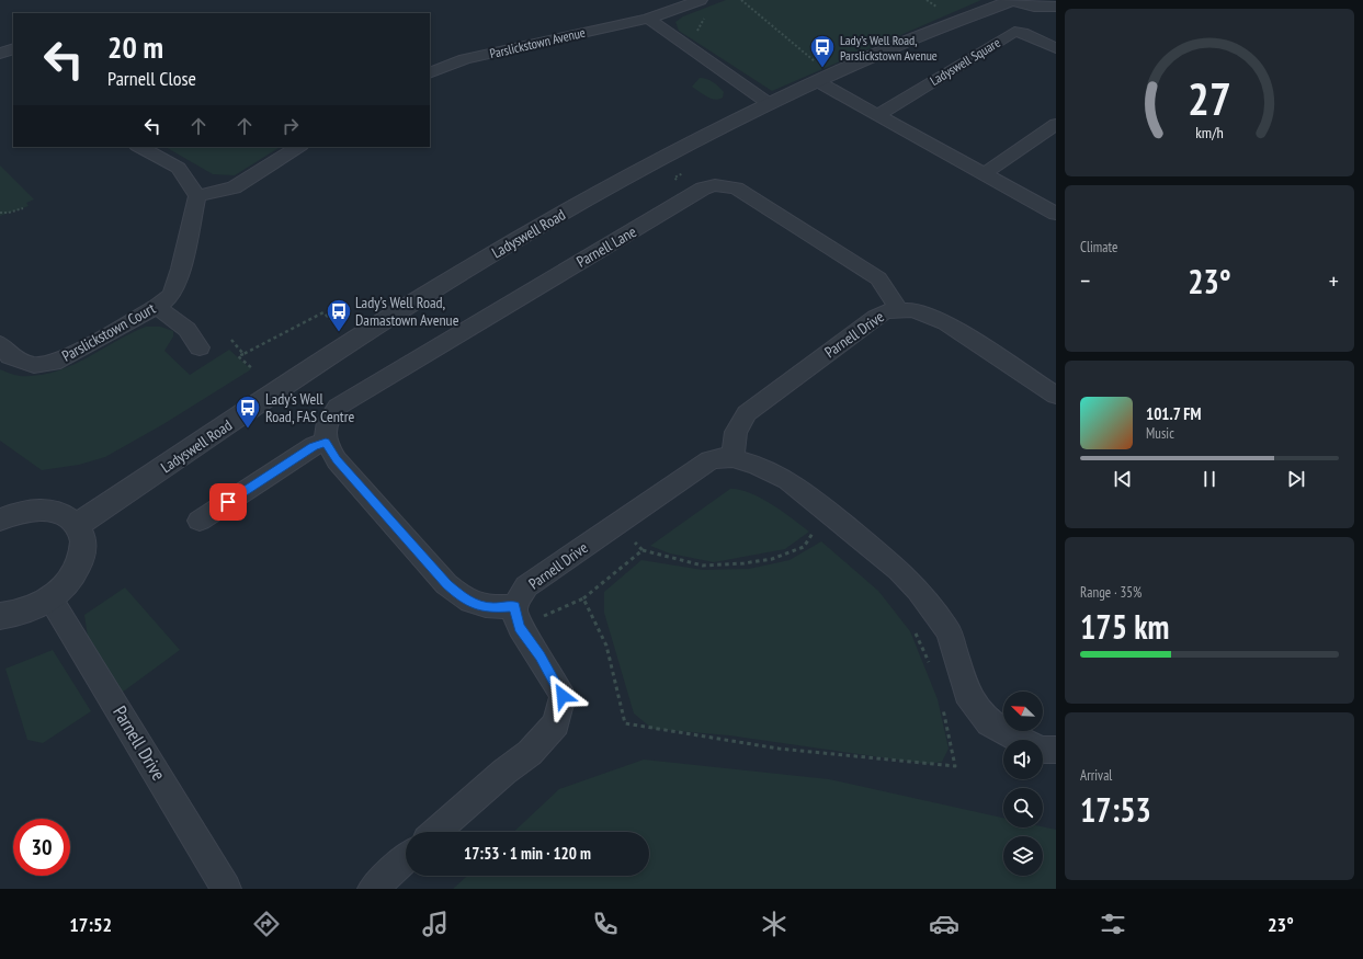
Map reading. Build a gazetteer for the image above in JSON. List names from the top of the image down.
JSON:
{
  "streets": {
    "street": [
      "Parslickstown Avenue",
      "Ladyswell Square",
      "Ladyswell Road",
      "Parnell Lane",
      "Parslickstown Court",
      "Parnell Drive"
    ]
  },
  "crossings": [
    ["Parnell Lane", "Parnell Drive"]
  ],
  "places": {
    "bus stop": ["Lady’s Well Road, Parslickstown Avenue", "Lady’s Well Road, Damastown Avenue", "Lady’s Well Road, FAS Centre"]
  },
  "north": "top left",
  "page": {
    "turn": ["20 m", "Parnell Close"],
    "tile": [
      "Climate",
      ["Range · 35%", "175 km"],
      ["Arrival", "17:53"]
    ],
    "heat": ["−", "23°", "+"],
    "song": ["101.7 FM", "Music"],
    "limit": "30",
    "trip": "17:53 · 1 min · 120 m",
    "tabs": ["17:52", "23°"],
    "gauge": ["27", "km/h"]
  }
}
